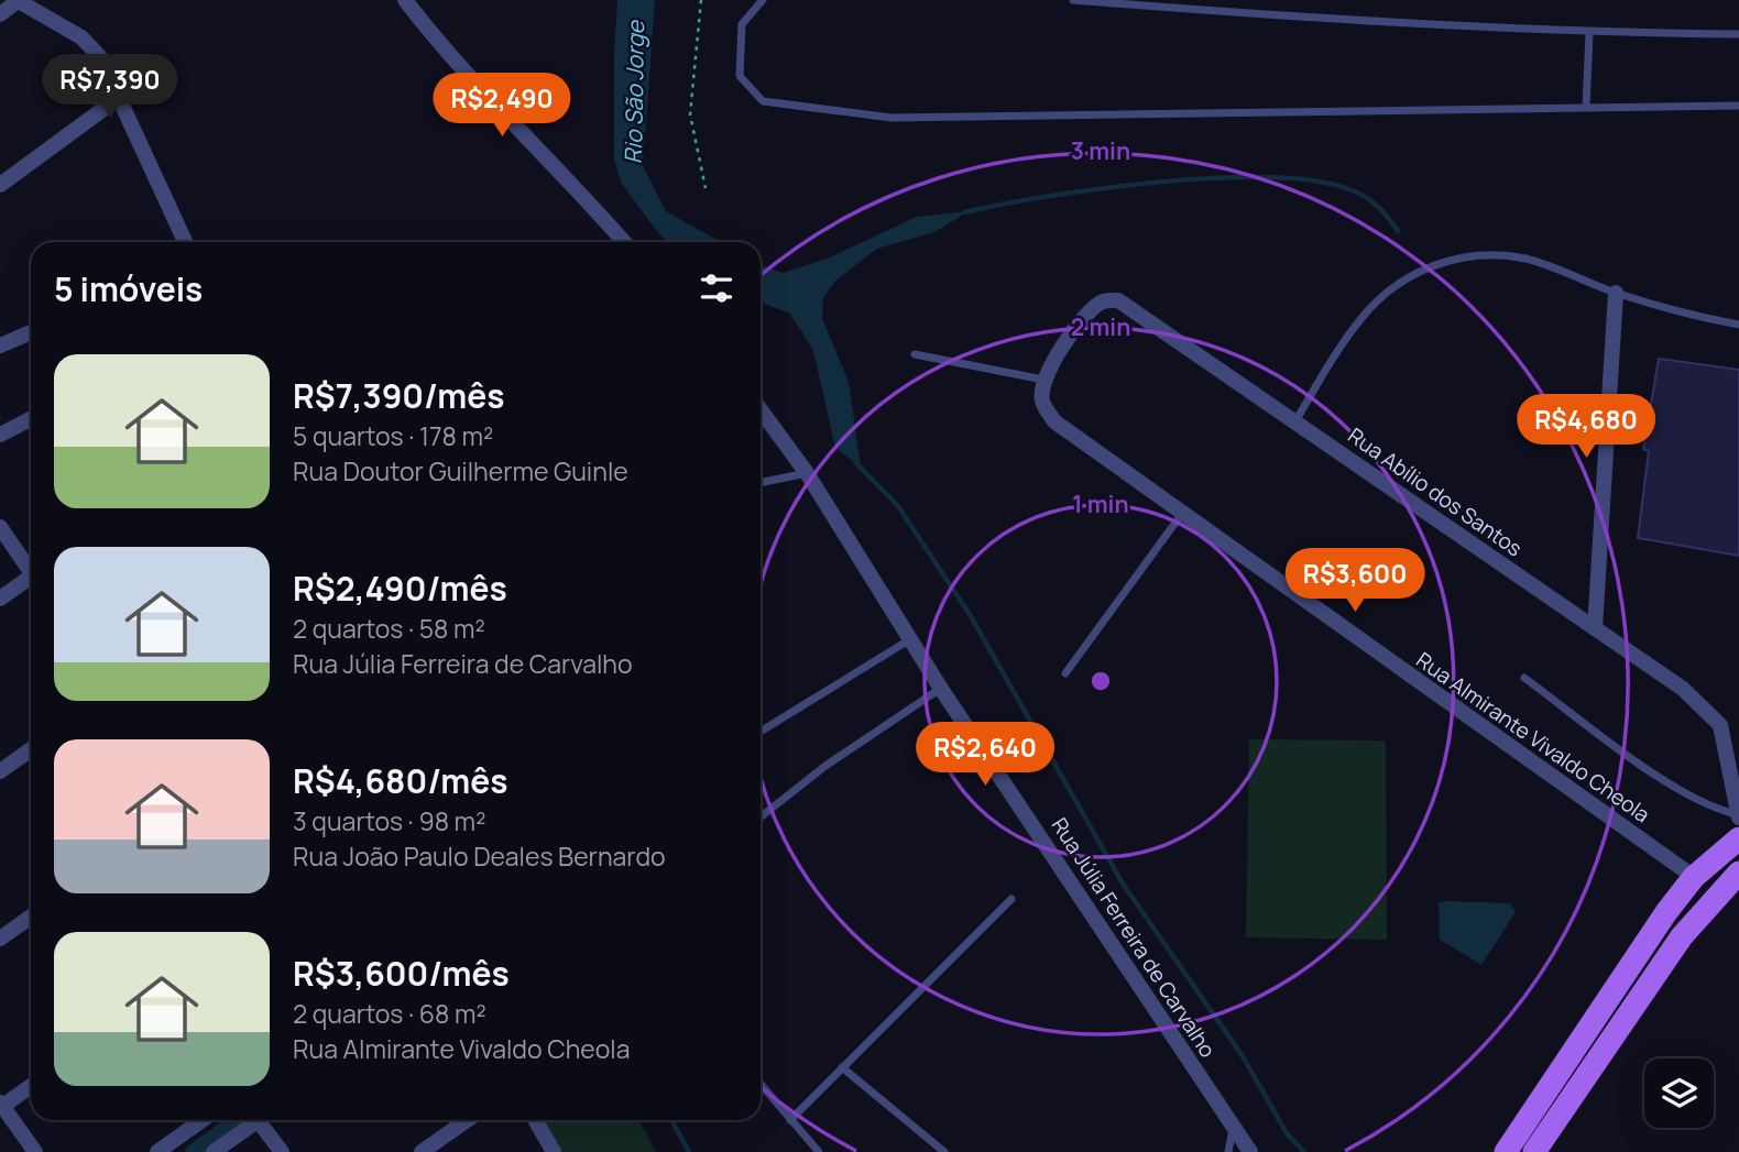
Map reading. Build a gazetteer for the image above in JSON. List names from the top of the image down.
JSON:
{
  "streets": {
    "street": ["Rua Abílio dos Santos", "Rua Almirante Vivaldo Cheola", "Rua Júlia Ferreira de Carvalho"]
  },
  "crossings": [
    ["Rua Abílio dos Santos", "Rua Almirante Vivaldo Cheola"]
  ],
  "water": ["Rio São Jorge"],
  "page": {
    "price": [
      "R$7,390",
      "R$2,490",
      "R$4,680",
      "R$3,600",
      "R$2,640"
    ],
    "heading": "5 imóveis",
    "list": [
      {
        "name": "R$7,390/mês",
        "note": "5 quartos · 178 m² · Rua Doutor Guilherme Guinle"
      },
      {
        "name": "R$2,490/mês",
        "note": "2 quartos · 58 m² · Rua Júlia Ferreira de Carvalho"
      },
      {
        "name": "R$4,680/mês",
        "note": "3 quartos · 98 m² · Rua João Paulo Deales Bernardo"
      },
      {
        "name": "R$3,600/mês",
        "note": "2 quartos · 68 m² · Rua Almirante Vivaldo Cheola"
      }
    ]
  },
  "rings": ["3 min", "2 min", "1 min"]
}
